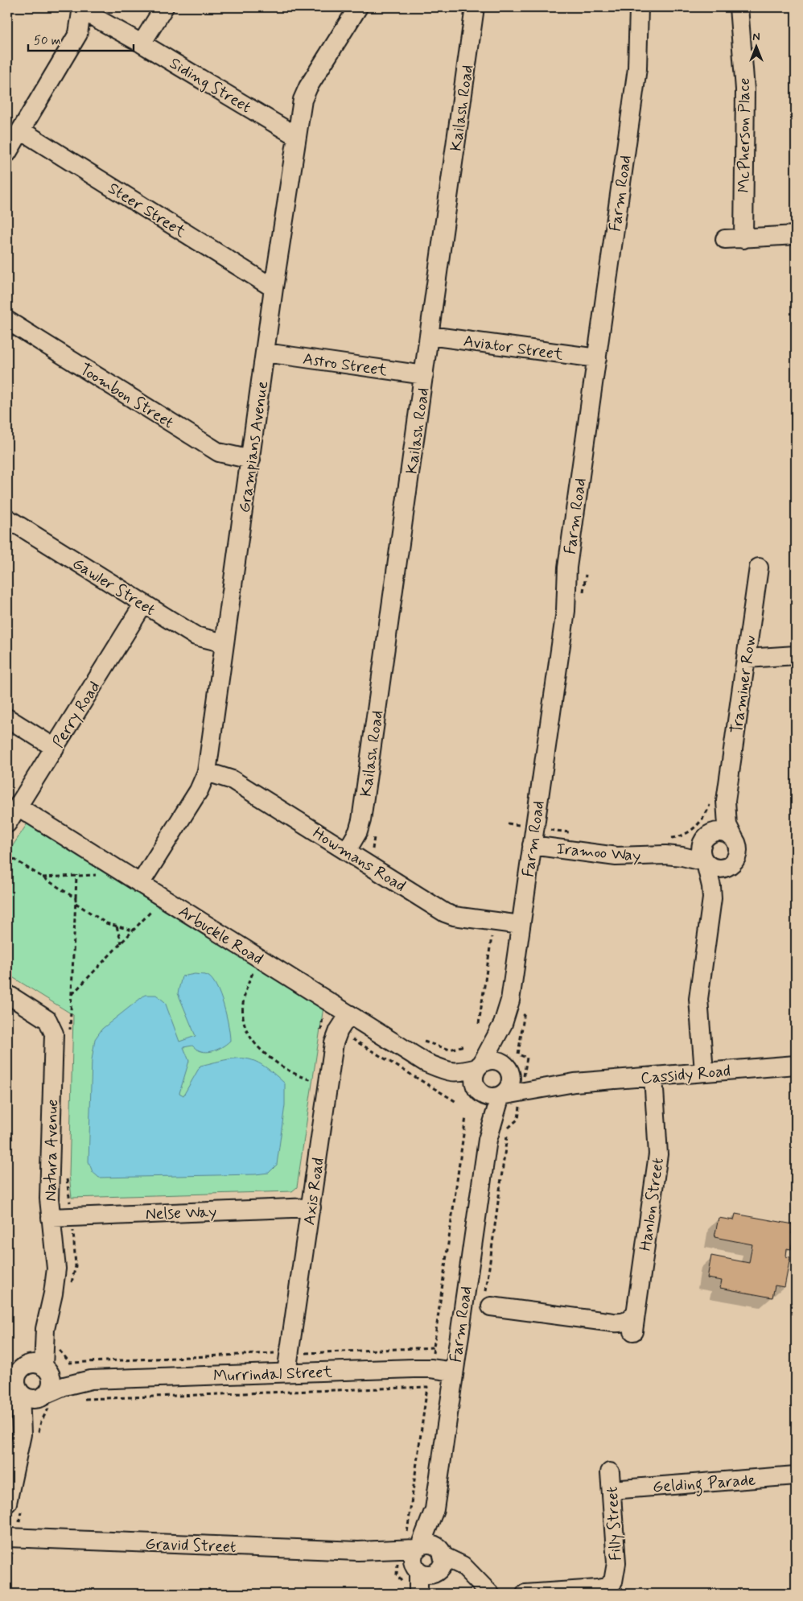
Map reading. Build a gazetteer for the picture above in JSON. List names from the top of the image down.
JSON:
{
  "streets": {
    "street": [
      "Siding Street",
      "Kailash Road",
      "McPherson Place",
      "Farm Road",
      "Steer Street",
      "Aviator Street",
      "Astro Street",
      "Toombon Street",
      "Grampians Avenue",
      "Gawler Street",
      "Traminer Row",
      "Perry Road",
      "Iramoo Way",
      "Howmans Road",
      "Arbuckle Road",
      "Cassidy Road",
      "Natura Avenue",
      "Axis Road",
      "Hanlon Street",
      "Nelse Way",
      "Murrindal Street",
      "Gelding Parade",
      "Filly Street",
      "Gravid Street"
    ]
  },
  "crossings": [
    ["Siding Street", "Grampians Avenue"],
    ["Kailash Road", "Aviator Street"],
    ["Kailash Road", "Astro Street"],
    ["Kailash Road", "Howmans Road"],
    ["Farm Road", "Aviator Street"],
    ["Farm Road", "Iramoo Way"],
    ["Farm Road", "Howmans Road"],
    ["Farm Road", "Arbuckle Road"],
    ["Farm Road", "Cassidy Road"],
    ["Farm Road", "Murrindal Street"],
    ["Farm Road", "Gravid Street"],
    ["Steer Street", "Grampians Avenue"],
    ["Astro Street", "Grampians Avenue"],
    ["Toombon Street", "Grampians Avenue"],
    ["Grampians Avenue", "Gawler Street"],
    ["Grampians Avenue", "Howmans Road"],
    ["Grampians Avenue", "Arbuckle Road"],
    ["Gawler Street", "Perry Road"],
    ["Traminer Row", "Iramoo Way"],
    ["Perry Road", "Arbuckle Road"],
    ["Arbuckle Road", "Cassidy Road"],
    ["Arbuckle Road", "Axis Road"],
    ["Cassidy Road", "Hanlon Street"],
    ["Natura Avenue", "Nelse Way"],
    ["Natura Avenue", "Murrindal Street"],
    ["Axis Road", "Nelse Way"],
    ["Axis Road", "Murrindal Street"],
    ["Gelding Parade", "Filly Street"]
  ],
  "scale_bar": "50 m",
  "north": "top"
}
